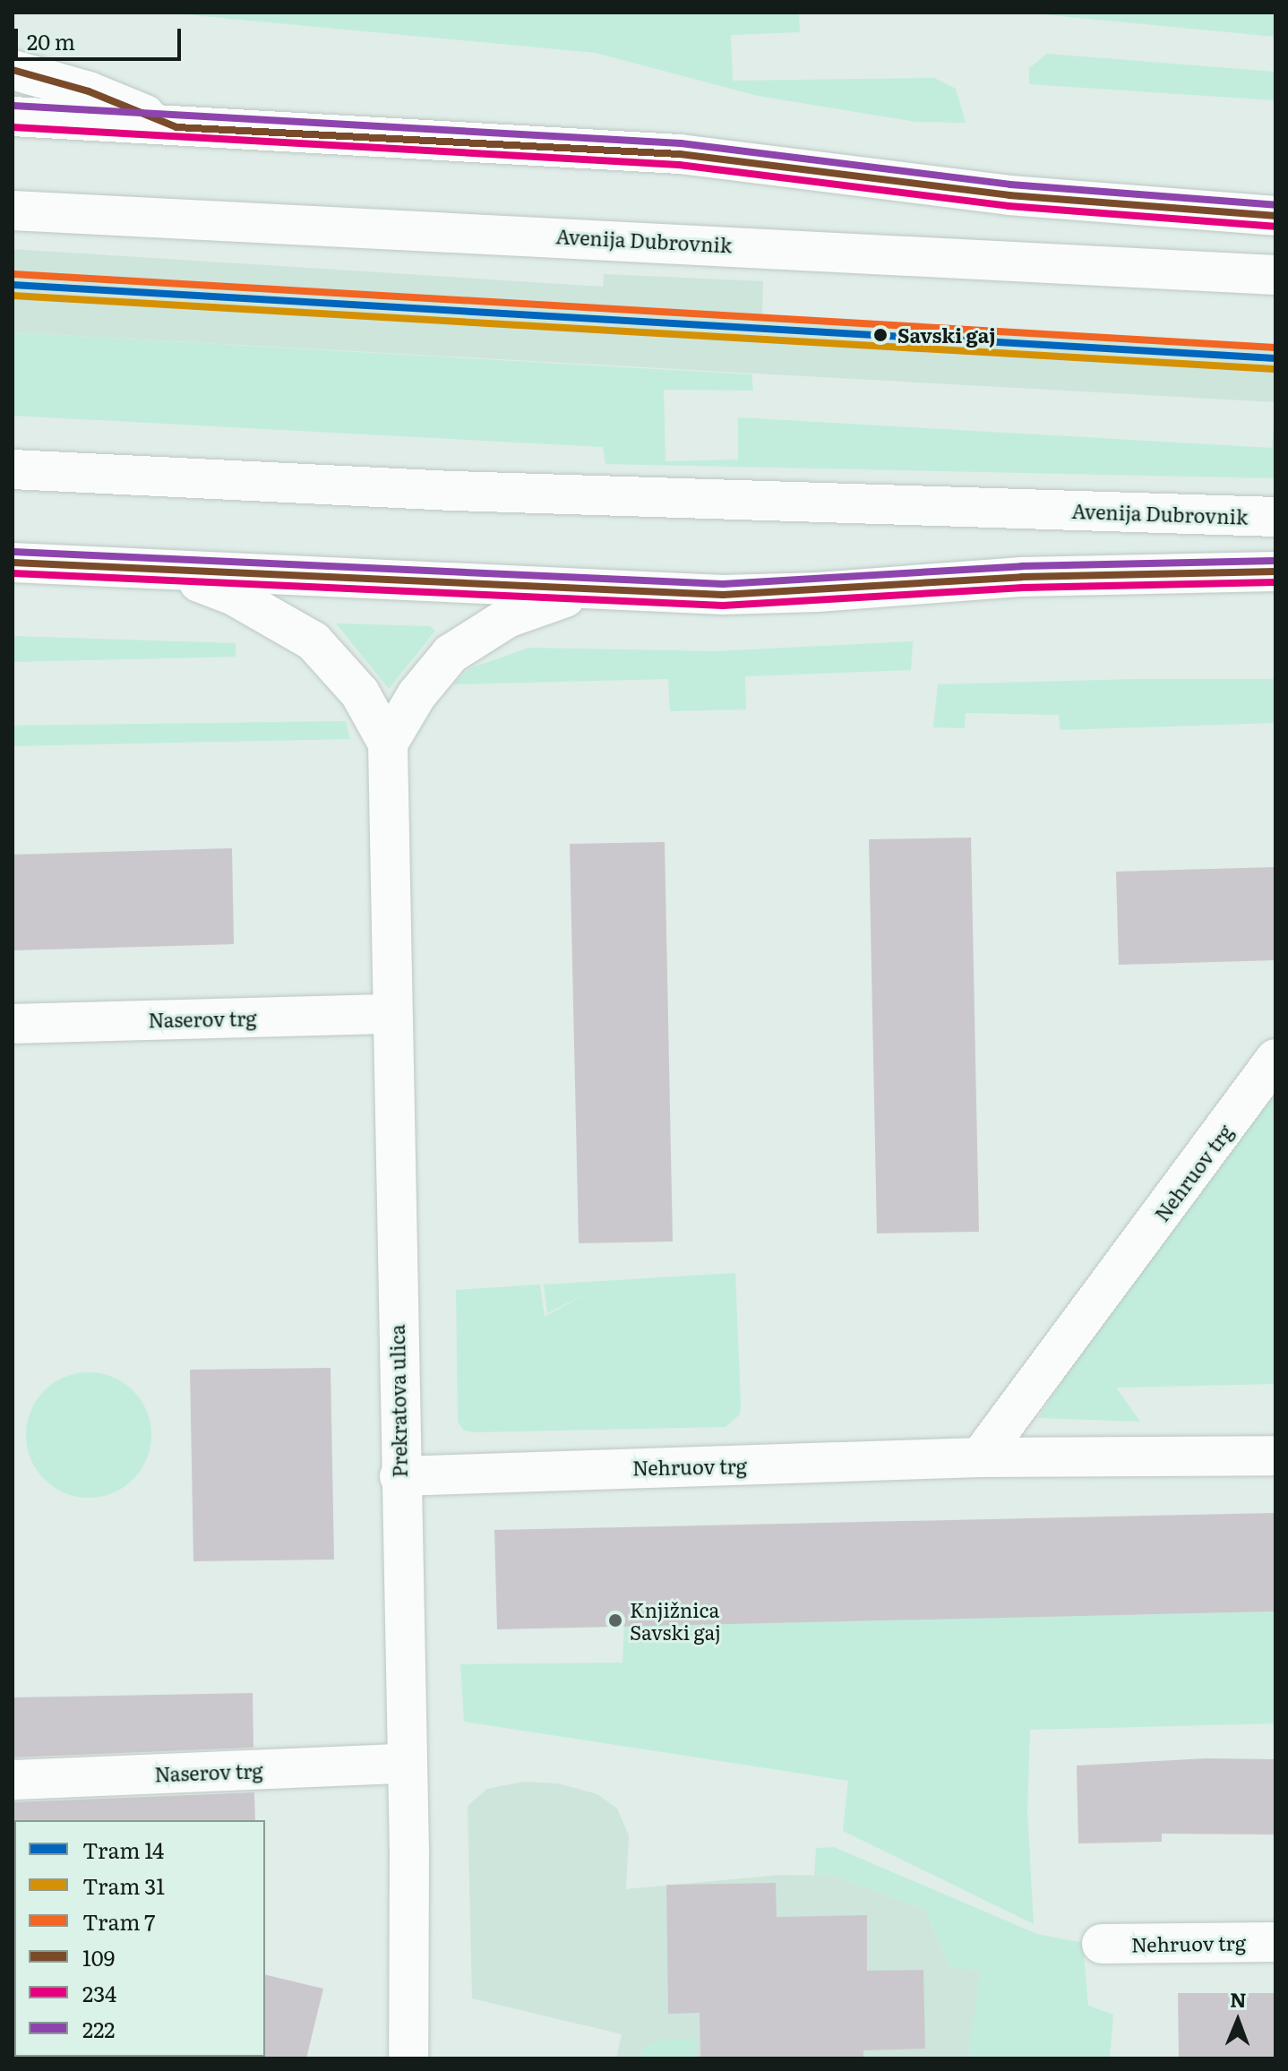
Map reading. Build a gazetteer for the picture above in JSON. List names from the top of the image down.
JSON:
{
  "streets": {
    "main road": [
      "Avenija Dubrovnik",
      "Naserov trg",
      "Nehruov trg",
      "Prekratova ulica"
    ]
  },
  "crossings": [
    ["Naserov trg", "Prekratova ulica"],
    ["Nehruov trg", "Prekratova ulica"]
  ],
  "places": ["Savski gaj", "Knjižnica Savski gaj"],
  "lines": [
    "transit line 109",
    "transit line 222",
    "transit line 234",
    "tram line 7",
    "tram line 14",
    "tram line 31"
  ],
  "legend": [
    "Tram 14",
    "Tram 31",
    "Tram 7",
    "109",
    "234",
    "222"
  ],
  "scale_bar": "20 m",
  "north": "top"
}
